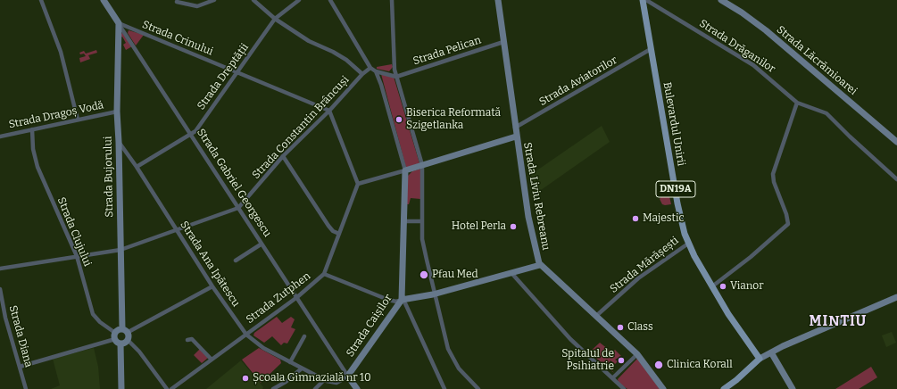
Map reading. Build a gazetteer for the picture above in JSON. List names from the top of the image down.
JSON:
{
  "streets": {
    "main road": [
      "Strada Lăcrămioarei",
      "Bulevardul Unirii",
      "Strada Bujorului",
      "Strada Gabriel Georgescu",
      "DN19A",
      "Strada Liviu Rebreanu",
      "Strada Caișilor"
    ],
    "street": [
      "Strada Crinului",
      "Strada Drăganilor",
      "Strada Pelican",
      "Strada Dreptății",
      "Strada Aviatorilor",
      "Strada Dragoș Vodă",
      "Strada Constantin Brâncuși",
      "Strada Clujului",
      "Strada Ana Ipătescu",
      "Strada Mărășești",
      "Strada Zutphen",
      "Strada Diana"
    ]
  },
  "crossings": [
    ["Strada Crinului", "Strada Dreptății"],
    ["Strada Crinului", "Strada Constantin Brâncuși"],
    ["Strada Crinului", "Strada Bujorului"],
    ["Strada Crinului", "Strada Gabriel Georgescu"],
    ["Strada Pelican", "Strada Liviu Rebreanu"],
    ["Strada Dreptății", "Strada Gabriel Georgescu"],
    ["Strada Dreptății", "Strada Ana Ipătescu"],
    ["Strada Aviatorilor", "Bulevardul Unirii"],
    ["Strada Aviatorilor", "Strada Liviu Rebreanu"],
    ["Strada Dragoș Vodă", "Strada Bujorului"],
    ["Strada Dragoș Vodă", "Strada Clujului"],
    ["Bulevardul Unirii", "Strada Mărășești"],
    ["Strada Constantin Brâncuși", "Strada Bujorului"],
    ["Strada Constantin Brâncuși", "Strada Gabriel Georgescu"],
    ["Strada Constantin Brâncuși", "Strada Clujului"],
    ["Strada Constantin Brâncuși", "Strada Ana Ipătescu"],
    ["Strada Bujorului", "Strada Gabriel Georgescu"],
    ["Strada Bujorului", "Strada Ana Ipătescu"],
    ["Strada Gabriel Georgescu", "Strada Ana Ipătescu"],
    ["Strada Gabriel Georgescu", "Strada Zutphen"],
    ["Strada Gabriel Georgescu", "Strada Caișilor"],
    ["Strada Liviu Rebreanu", "Strada Mărășești"],
    ["Strada Ana Ipătescu", "Strada Zutphen"],
    ["Strada Ana Ipătescu", "Strada Caișilor"]
  ],
  "districts": ["MINTIU"],
  "places": [
    "Biserica Reformată Szigetlanka",
    "Majestic",
    "Hotel Perla",
    "Pfau Med",
    "Vianor",
    "Class",
    "Spitalul de Psihiatrie",
    "Clinica Korall",
    "Școala Gimnazială nr 10"
  ]
}
